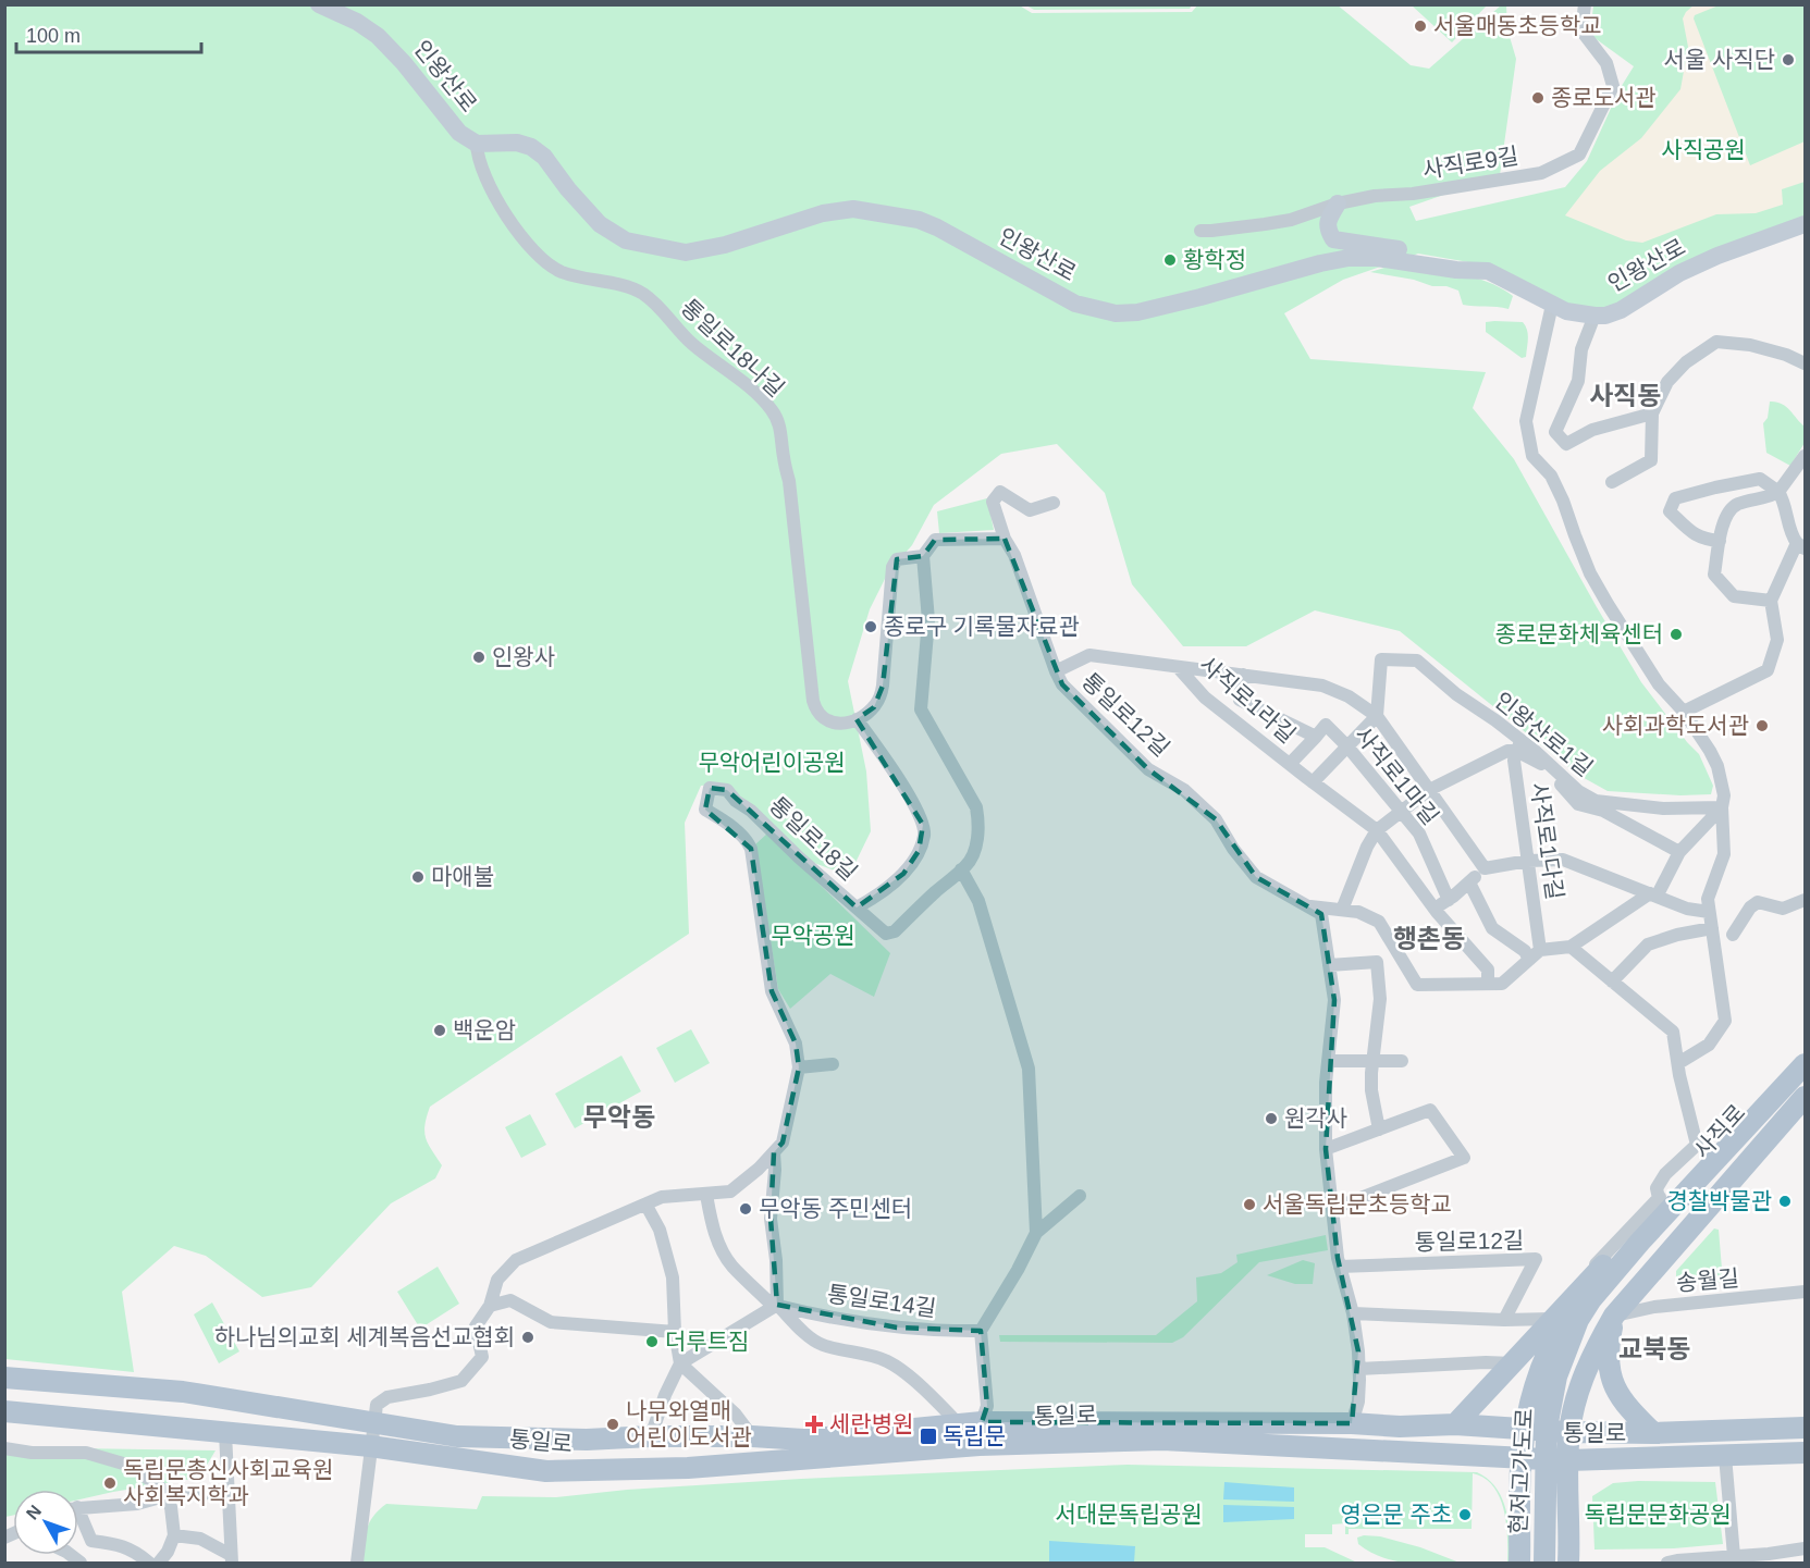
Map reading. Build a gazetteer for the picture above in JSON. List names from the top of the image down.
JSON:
{
  "streets": {
    "main road": ["사직로", "통일로", "현저고가도로"],
    "street": [
      "인왕산로",
      "사직로9길",
      "통일로18나길",
      "사직로1라길",
      "통일로12길",
      "인왕산로1길",
      "사직로1마길",
      "통일로18길",
      "사직로1다길",
      "송월길",
      "통일로14길"
    ]
  },
  "crossings": [
    ["인왕산로", "통일로18나길"],
    ["사직로1라길", "사직로1마길"],
    ["통일로12길", "통일로"],
    ["인왕산로1길", "사직로1다길"],
    ["통일로18길", "통일로14길"],
    ["통일로18길", "통일로"],
    ["사직로", "현저고가도로"],
    ["통일로14길", "통일로"]
  ],
  "districts": [
    "사직동",
    "행촌동",
    "무악동",
    "교북동"
  ],
  "parks": [
    "사직공원",
    "무악어린이공원",
    "무악공원",
    "서대문독립공원",
    "독립문문화공원"
  ],
  "places": {
    "other": [
      "서울매동초등학교",
      "서울 사직단",
      "종로도서관",
      "황학정",
      "종로구 기록물자료관",
      "종로문화체육센터",
      "인왕사",
      "사회과학도서관",
      "마애불",
      "백운암",
      "원각사",
      "경찰박물관",
      "서울독립문초등학교",
      "무악동 주민센터",
      "하나님의교회 세계복음선교협회",
      "더루트짐",
      "나무와열매 어린이도서관",
      "독립문총신사회교육원 사회복지학과",
      "영은문 주초"
    ],
    "health": ["세란병원"],
    "transit": ["독립문"]
  },
  "scale_bar": "100 m",
  "north": "top left"
}
